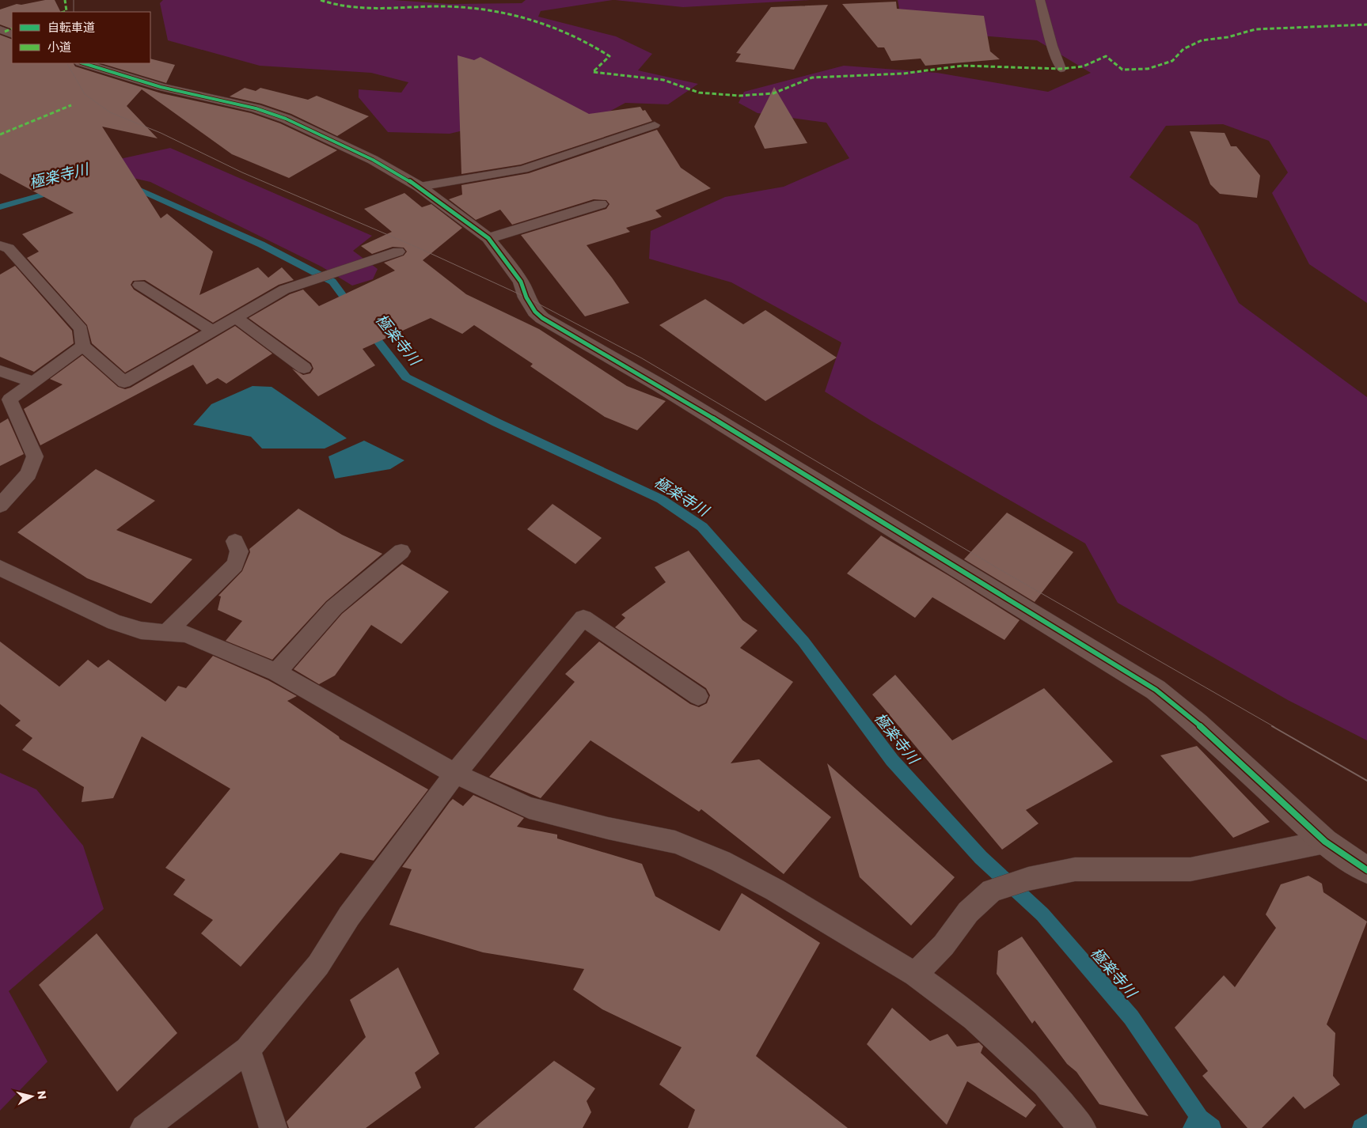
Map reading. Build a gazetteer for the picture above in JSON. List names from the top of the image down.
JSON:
{
  "water": ["極楽寺川"],
  "legend": ["自転車道", "小道"],
  "north": "right"
}
